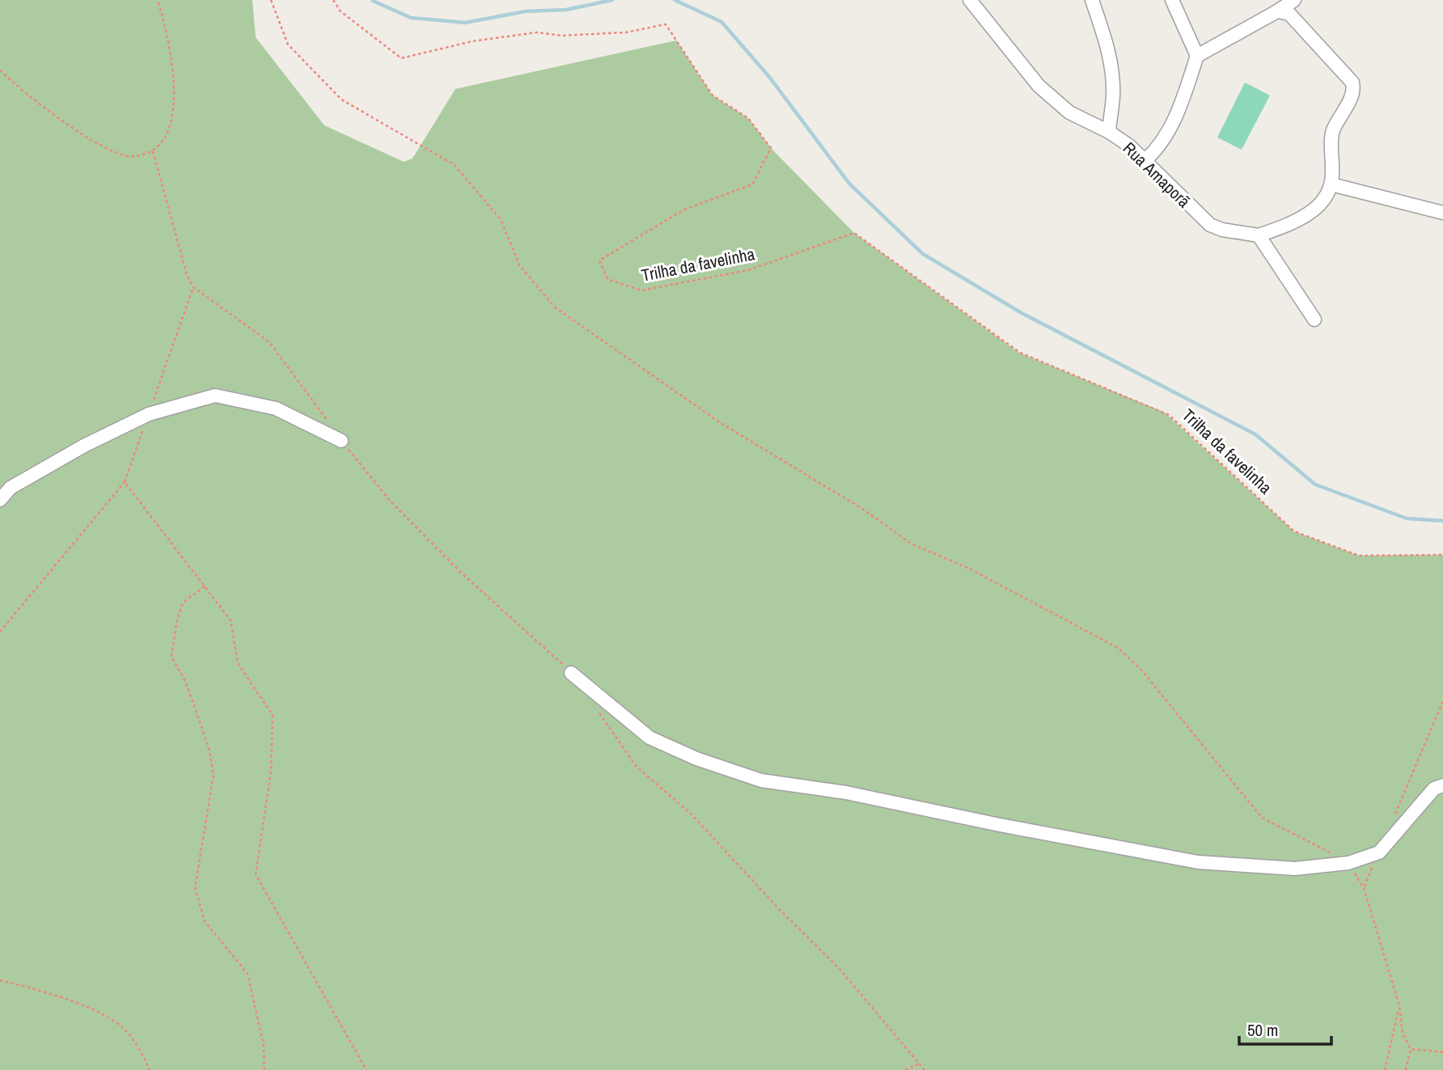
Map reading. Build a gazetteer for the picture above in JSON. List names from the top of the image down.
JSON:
{
  "streets": {
    "street": ["Rua Amaporã"],
    "path": ["Trilha da favelinha"]
  },
  "scale_bar": "50 m"
}
